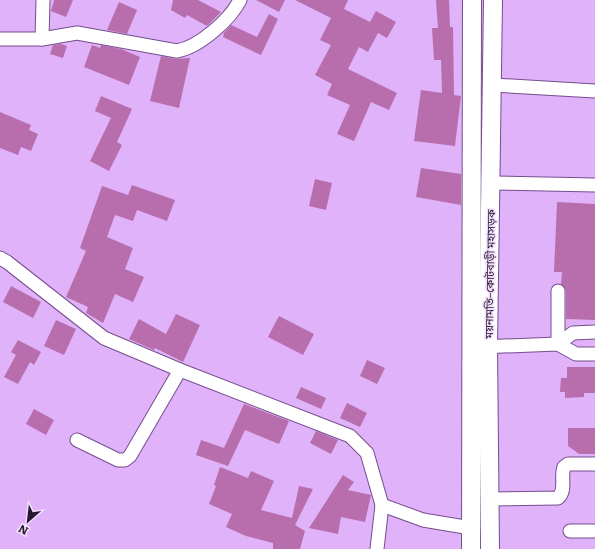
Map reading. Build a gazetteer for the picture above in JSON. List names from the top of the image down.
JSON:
{
  "streets": {
    "main road": ["ময়নামতি–কোটবাড়ী মহাসড়ক"]
  },
  "north": "bottom left"
}
